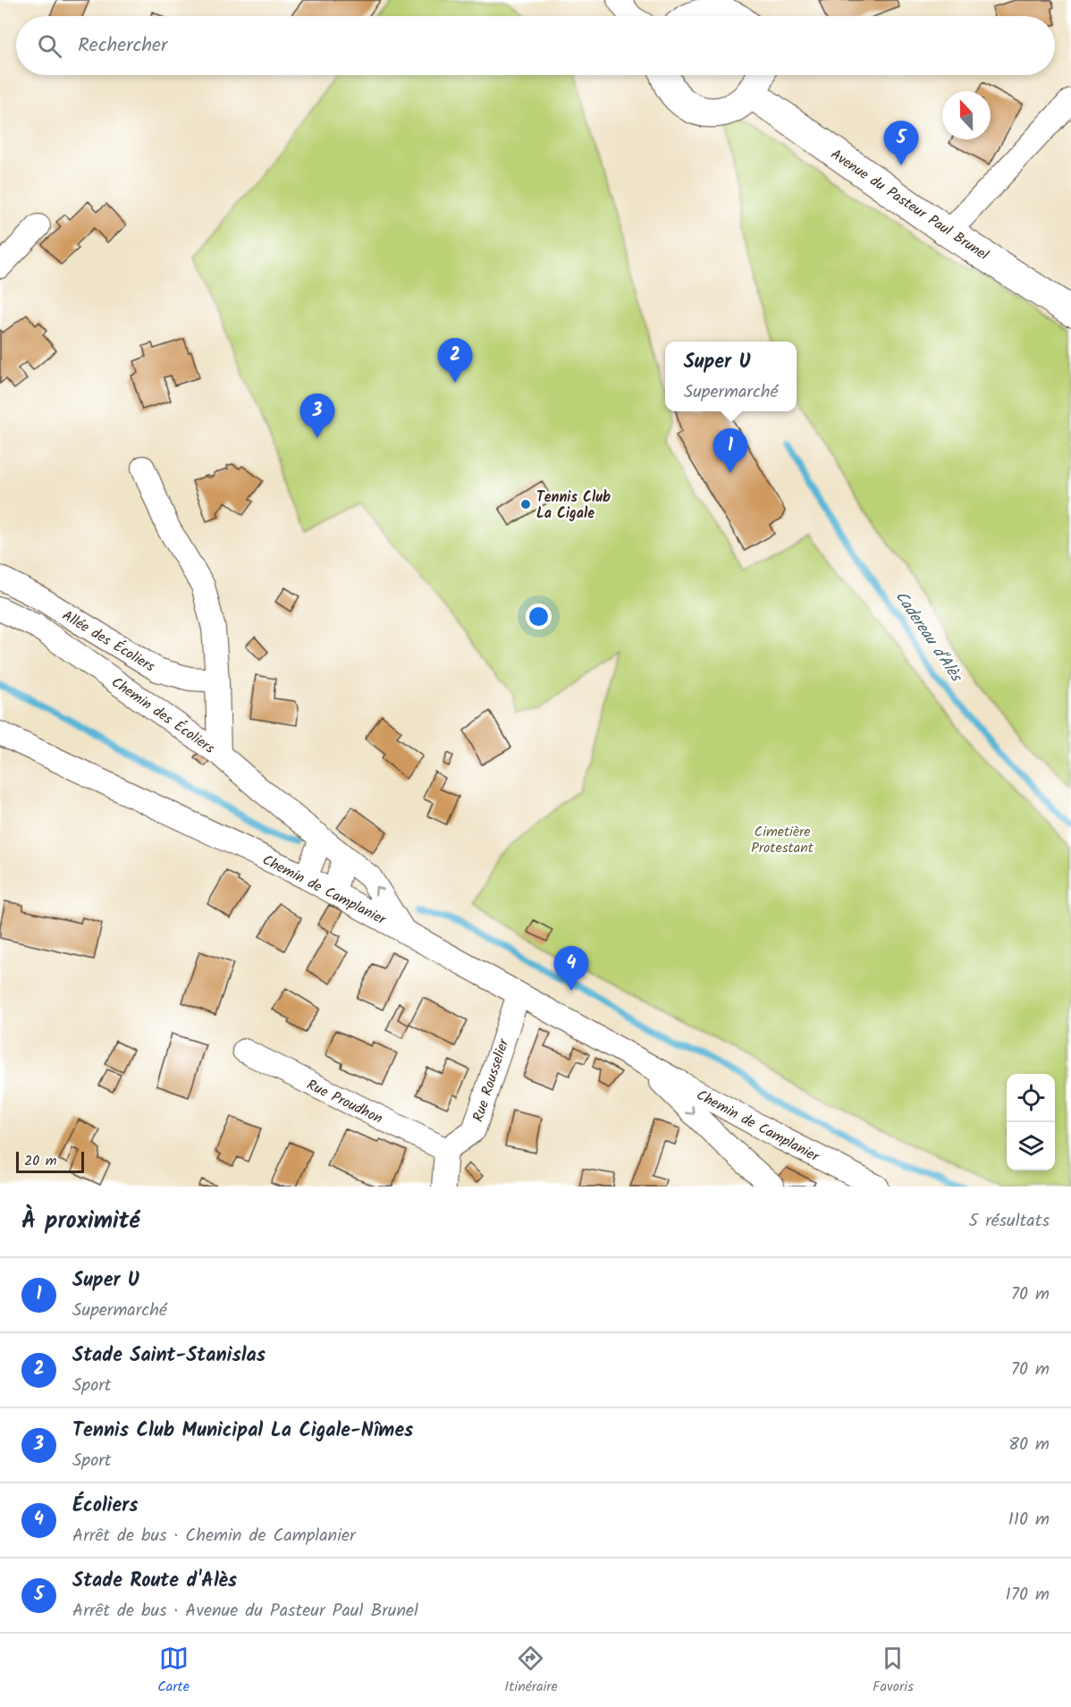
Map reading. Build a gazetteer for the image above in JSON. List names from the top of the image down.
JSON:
{
  "streets": {
    "main road": ["Avenue du Pasteur Paul Brunel"],
    "street": [
      "Allée des Écoliers",
      "Chemin des Écoliers",
      "Chemin de Camplanier",
      "Rue Rousselier",
      "Rue Proudhon"
    ]
  },
  "crossings": [
    ["Chemin des Écoliers", "Chemin de Camplanier"],
    ["Chemin de Camplanier", "Rue Rousselier"],
    ["Rue Rousselier", "Rue Proudhon"]
  ],
  "water": ["Cadereau d'Alès"],
  "parks": ["Cimetière Protestant"],
  "places": ["Tennis Club La Cigale"],
  "scale_bar": "20 m",
  "north": "top",
  "page": {
    "search": "Rechercher",
    "pins": [
      "5",
      "2",
      "3",
      "1",
      "4"
    ],
    "popup": ["Super U", "Supermarché"],
    "scale": "20 m",
    "heading": ["À proximité", "5 résultats"],
    "list": [
      {
        "mark": "1",
        "name": "Super U",
        "note": "Supermarché",
        "value": "70 m"
      },
      {
        "mark": "2",
        "name": "Stade Saint-Stanislas",
        "note": "Sport",
        "value": "70 m"
      },
      {
        "mark": "3",
        "name": "Tennis Club Municipal La Cigale-Nîmes",
        "note": "Sport",
        "value": "80 m"
      },
      {
        "mark": "4",
        "name": "Écoliers",
        "note": "Arrêt de bus · Chemin de Camplanier",
        "value": "110 m"
      },
      {
        "mark": "5",
        "name": "Stade Route d'Alès",
        "note": "Arrêt de bus · Avenue du Pasteur Paul Brunel",
        "value": "170 m"
      }
    ],
    "nav": ["Carte", "Itinéraire", "Favoris"]
  }
}
